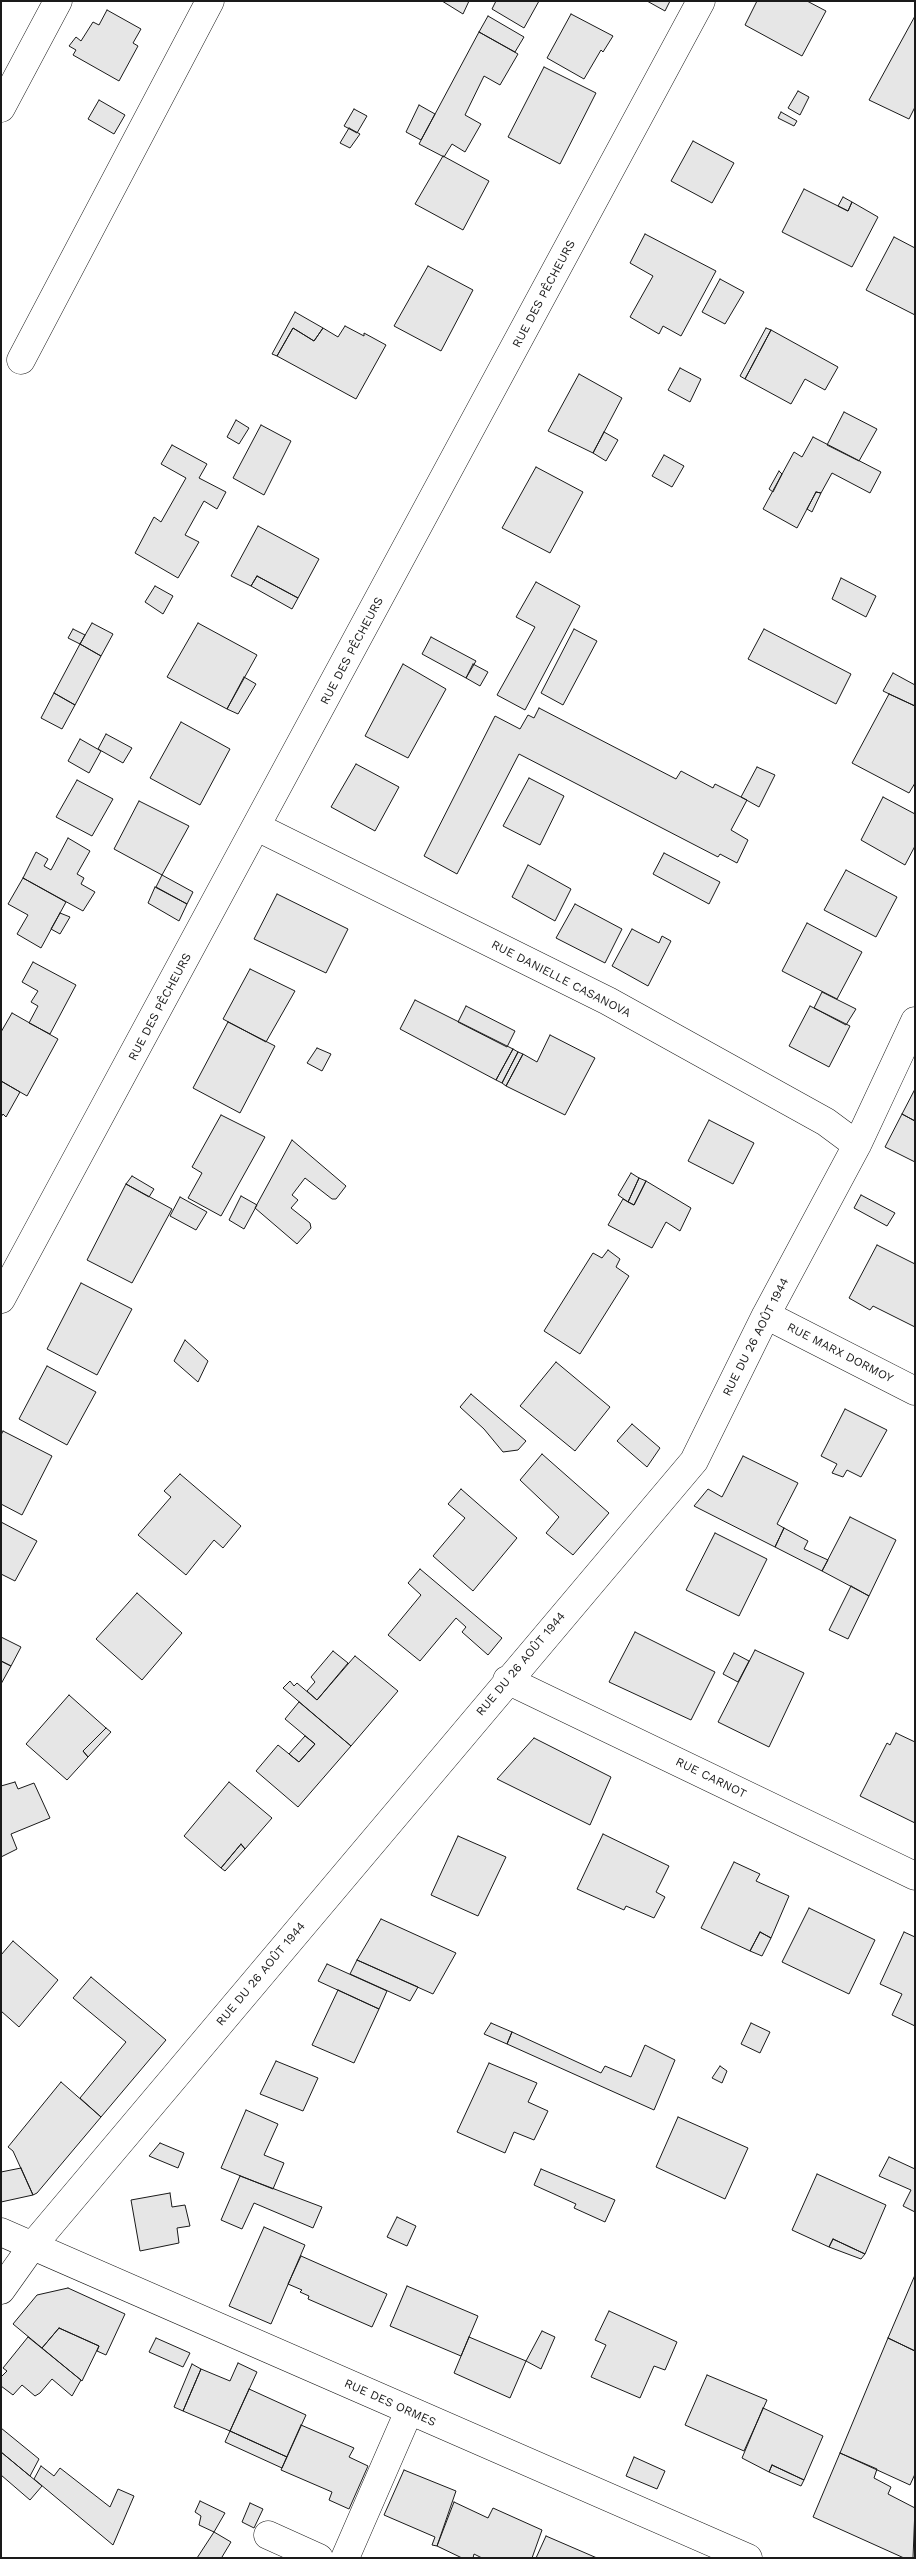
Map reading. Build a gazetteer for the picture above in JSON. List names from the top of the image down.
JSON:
{
  "streets": {
    "street": [
      "RUE DES PÊCHEURS",
      "RUE DANIELLE CASANOVA",
      "RUE DU 26 AOÛT 1944",
      "RUE MARX DORMOY",
      "RUE CARNOT",
      "RUE DES ORMES"
    ]
  },
  "crossings": [
    ["RUE DES PÊCHEURS", "RUE DANIELLE CASANOVA"],
    ["RUE DANIELLE CASANOVA", "RUE DU 26 AOÛT 1944"],
    ["RUE DU 26 AOÛT 1944", "RUE MARX DORMOY"],
    ["RUE DU 26 AOÛT 1944", "RUE CARNOT"],
    ["RUE DU 26 AOÛT 1944", "RUE DES ORMES"]
  ]
}
